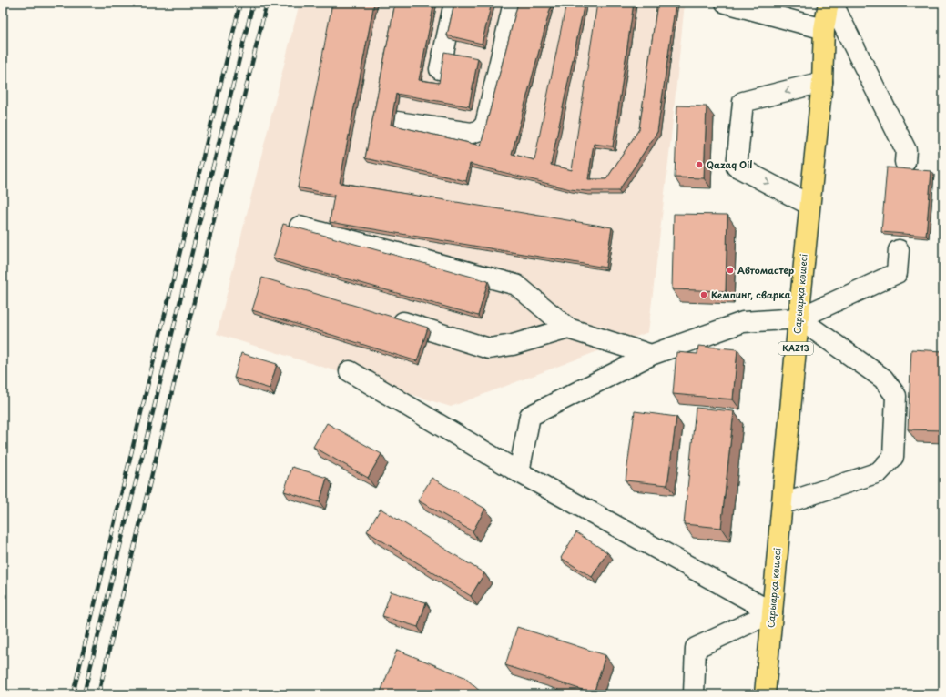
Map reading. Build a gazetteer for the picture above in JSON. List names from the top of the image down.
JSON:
{
  "streets": {
    "main road": ["Сарыарқа көшесі", "KAZ13"]
  },
  "places": ["Qazaq Oil", "Автомастер", "Кемпинг, сварка"]
}
